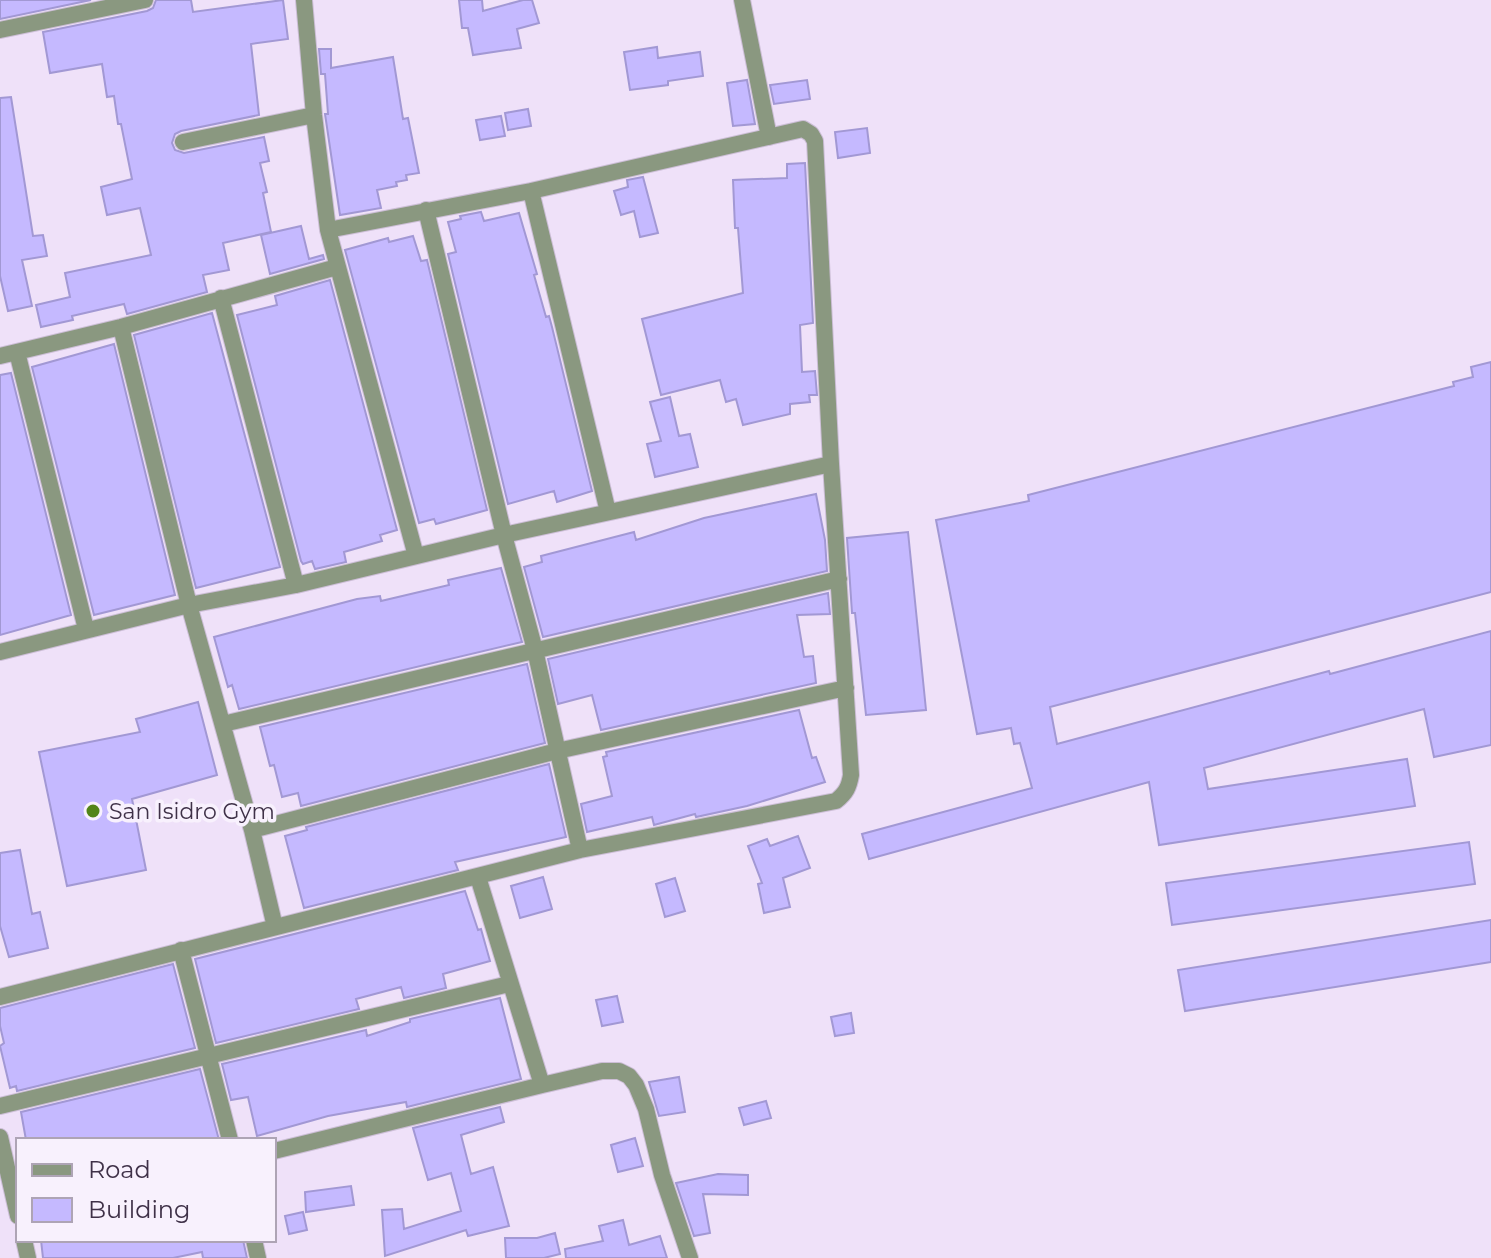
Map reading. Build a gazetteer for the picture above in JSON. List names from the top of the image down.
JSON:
{
  "places": ["San Isidro Gym"],
  "legend": ["Road", "Building"]
}
